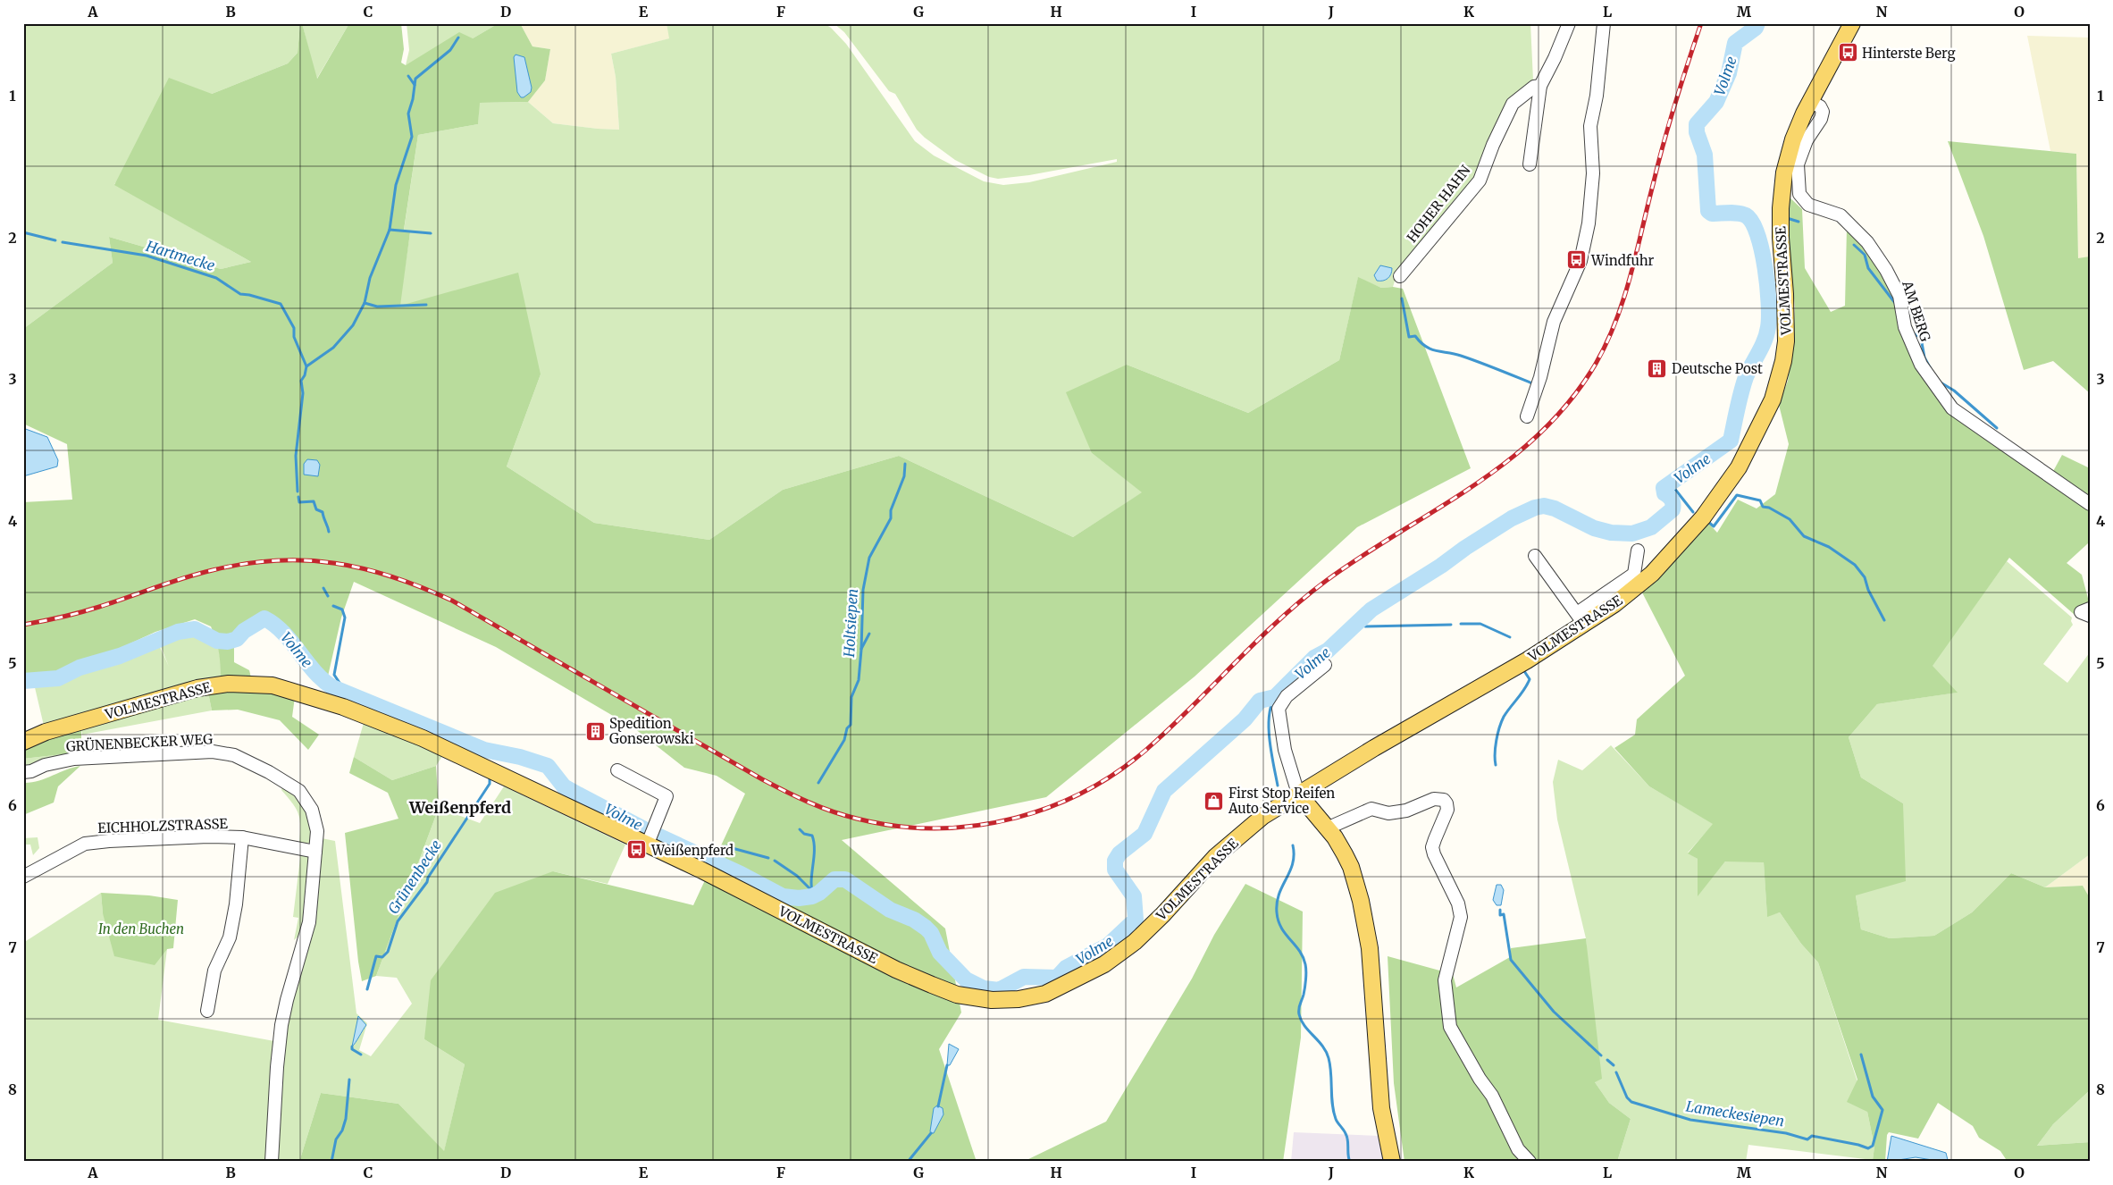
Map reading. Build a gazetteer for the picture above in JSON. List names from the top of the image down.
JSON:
{
  "streets": {
    "main road": ["VOLMESTRASSE"],
    "street": [
      "HOHER HAHN",
      "AM BERG",
      "GRÜNENBECKER WEG",
      "EICHHOLZSTRASSE"
    ]
  },
  "crossings": [
    ["VOLMESTRASSE", "AM BERG"],
    ["GRÜNENBECKER WEG", "EICHHOLZSTRASSE"]
  ],
  "districts": ["Weißenpferd"],
  "water": [
    "Volme",
    "Hartmecke",
    "Holtsiepen",
    "Grünenbecke",
    "Lameckesiepen"
  ],
  "parks": ["In den Buchen"],
  "places": {
    "bus stop": ["Hinterste Berg", "Windfuhr", "Weißenpferd"],
    "building": ["Deutsche Post", "Spedition Gonserowski"],
    "shop": ["First Stop Reifen Auto Service"]
  },
  "grid": {
    "columns": [
      "A",
      "B",
      "C",
      "D",
      "E",
      "F",
      "G",
      "H",
      "I",
      "J",
      "K",
      "L",
      "M",
      "N",
      "O"
    ],
    "rows": [
      "1",
      "2",
      "3",
      "4",
      "5",
      "6",
      "7",
      "8"
    ]
  }
}
